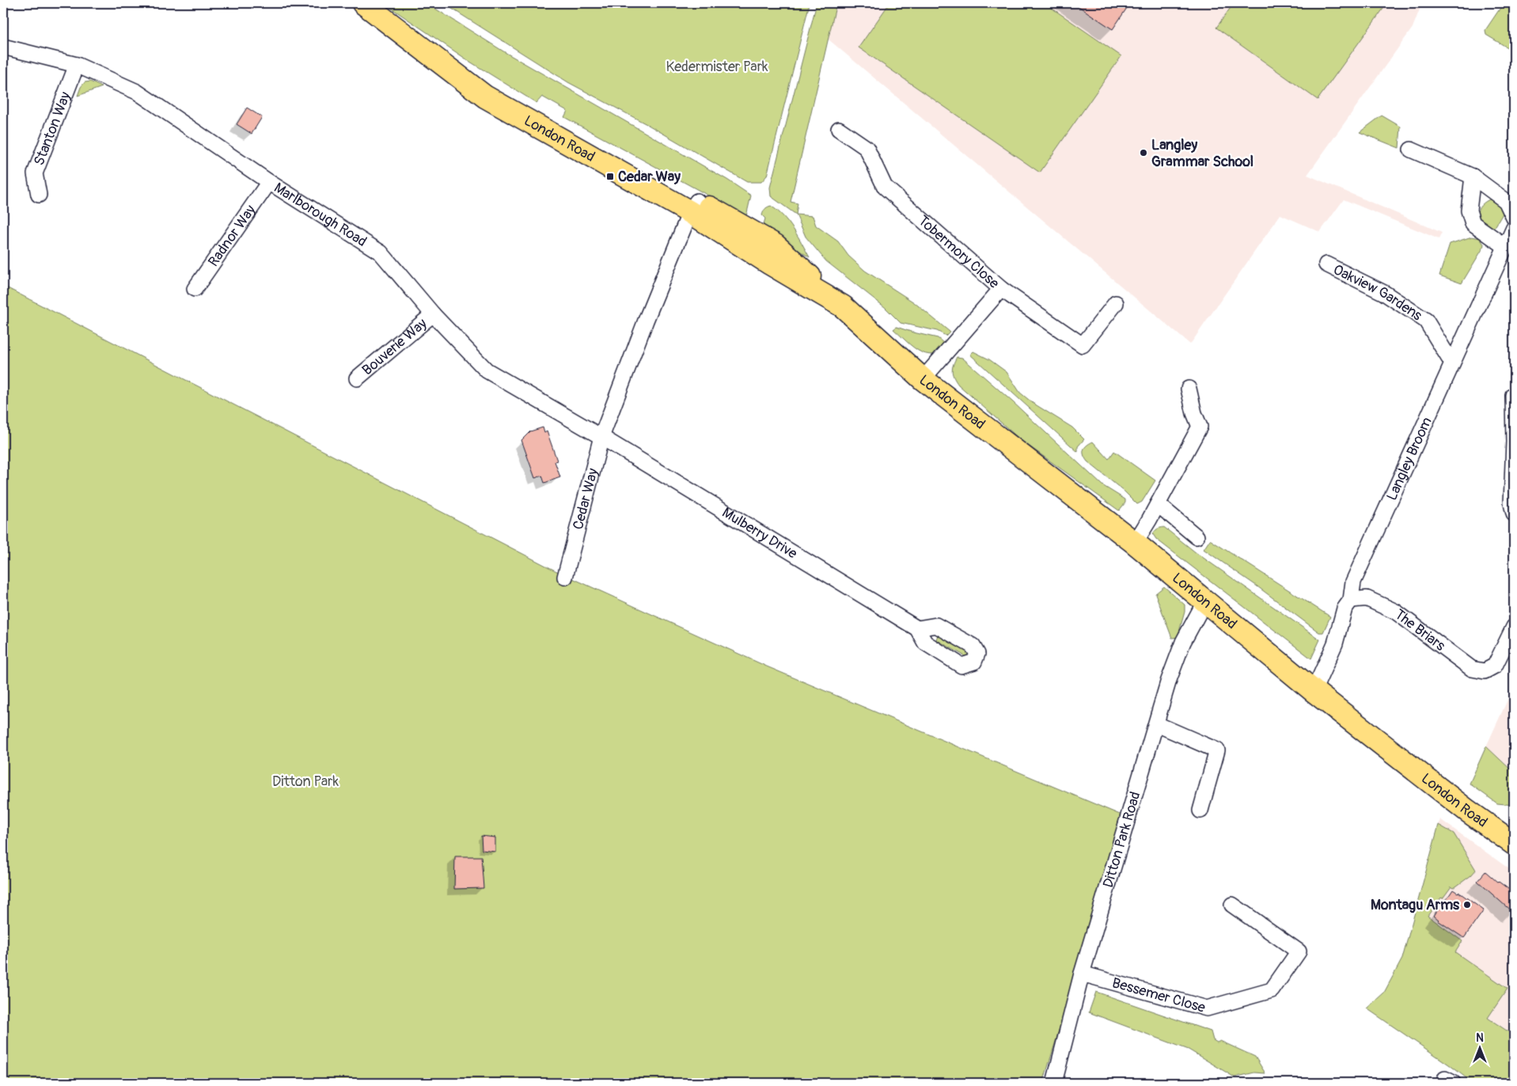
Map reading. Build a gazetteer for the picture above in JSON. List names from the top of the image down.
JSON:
{
  "streets": {
    "main road": ["London Road"],
    "street": [
      "Stanton Way",
      "Marlborough Road",
      "Radnor Way",
      "Tobermory Close",
      "Oakview Gardens",
      "Bouverie Way",
      "Langley Broom",
      "Cedar Way",
      "Mulberry Drive",
      "The Briars",
      "Ditton Park Road",
      "Bessemer Close"
    ]
  },
  "crossings": [
    ["Stanton Way", "Marlborough Road"],
    ["London Road", "Tobermory Close"],
    ["London Road", "Langley Broom"],
    ["London Road", "Cedar Way"],
    ["London Road", "Ditton Park Road"],
    ["Marlborough Road", "Radnor Way"],
    ["Marlborough Road", "Bouverie Way"],
    ["Marlborough Road", "Cedar Way"],
    ["Marlborough Road", "Mulberry Drive"],
    ["Oakview Gardens", "Langley Broom"],
    ["Langley Broom", "The Briars"],
    ["Cedar Way", "Mulberry Drive"],
    ["Ditton Park Road", "Bessemer Close"]
  ],
  "parks": ["Kedermister Park", "Ditton Park"],
  "places": {
    "other": ["Langley Grammar School", "Montagu Arms"],
    "transit": ["Cedar Way"]
  },
  "north": "top"
}
